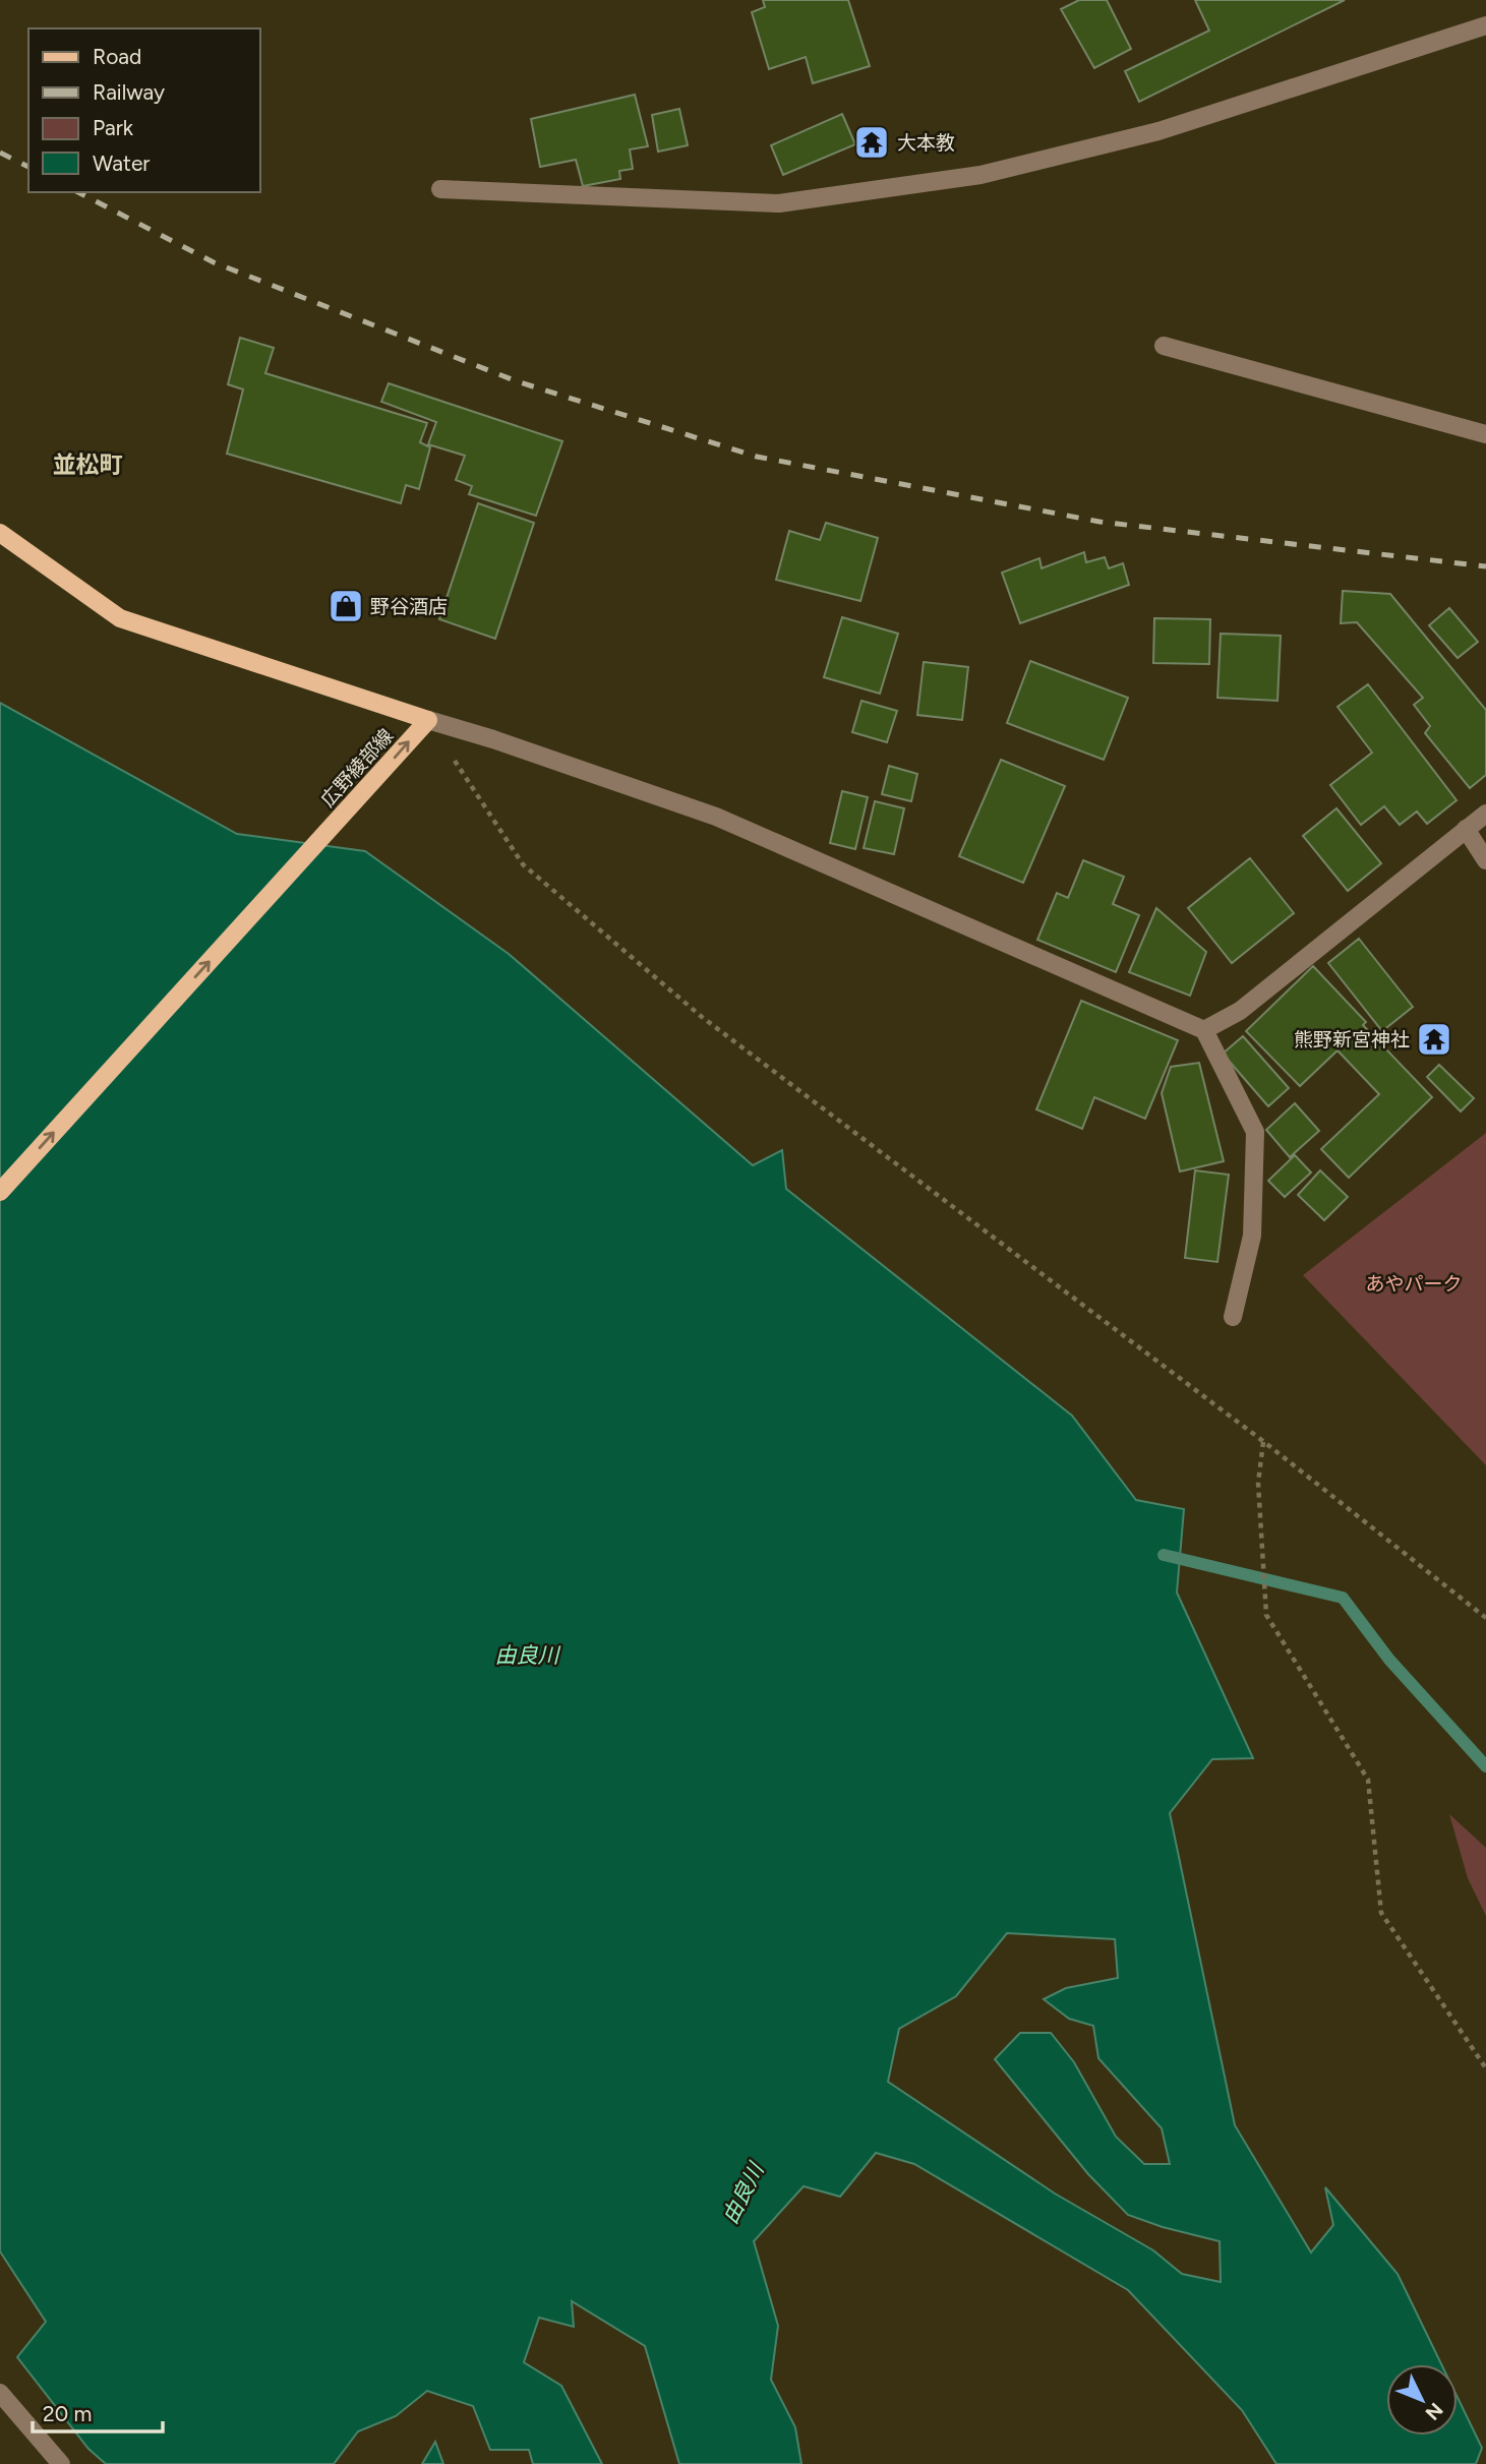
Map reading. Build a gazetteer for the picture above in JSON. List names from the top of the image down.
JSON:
{
  "streets": {
    "main road": ["広野綾部線"]
  },
  "one_way": ["広野綾部線"],
  "districts": ["並松町"],
  "water": ["由良川"],
  "parks": ["あやパーク"],
  "places": {
    "temple": ["大本教", "熊野新宮神社"],
    "shop": ["野谷酒店"]
  },
  "legend": [
    "Road",
    "Railway",
    "Park",
    "Water"
  ],
  "scale_bar": "20 m",
  "north": "bottom right"
}
